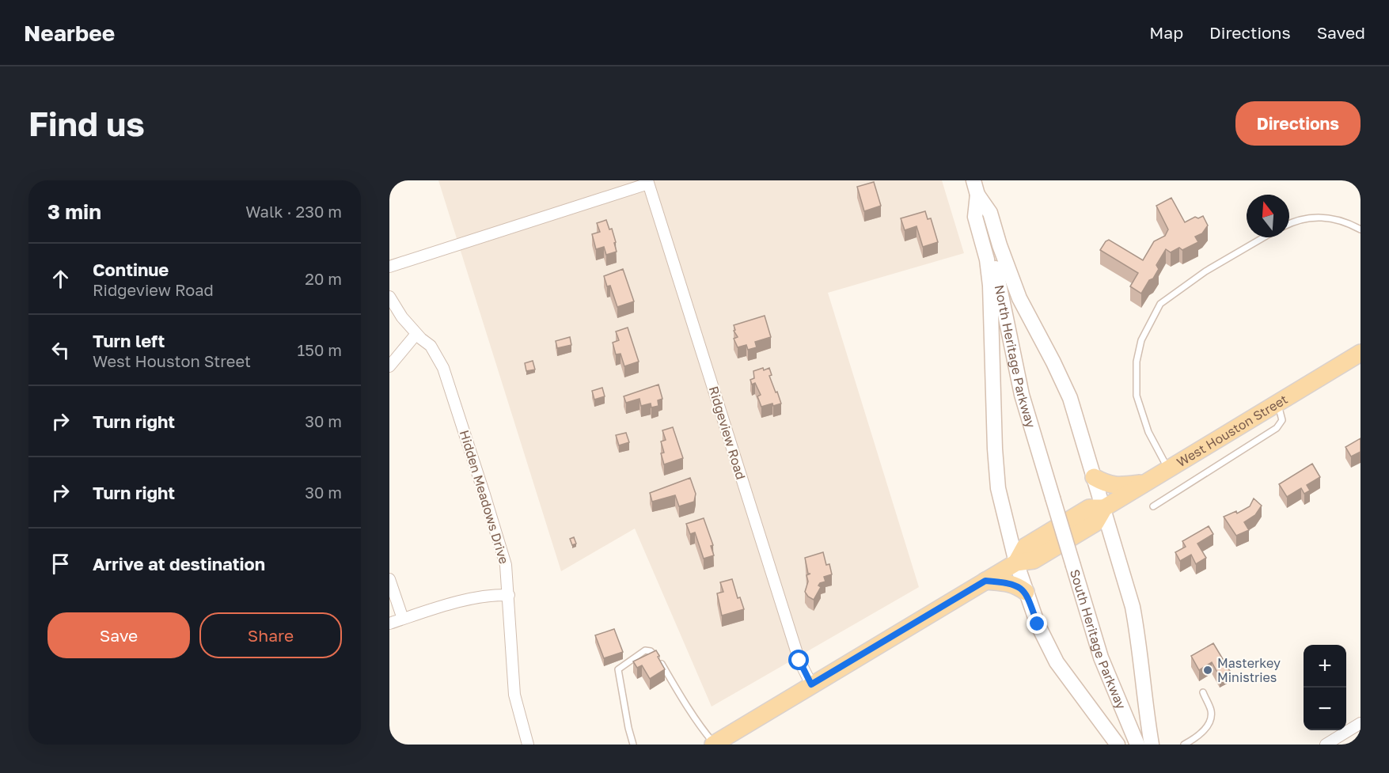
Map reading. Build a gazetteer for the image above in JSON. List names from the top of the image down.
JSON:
{
  "streets": {
    "main road": ["North Heritage Parkway", "West Houston Street", "South Heritage Parkway"],
    "street": ["Ridgeview Road", "Hidden Meadows Drive"]
  },
  "crossings": [
    ["North Heritage Parkway", "South Heritage Parkway"],
    ["West Houston Street", "Ridgeview Road"]
  ],
  "places": ["Masterkey Ministries"],
  "north": "top",
  "page": {
    "header": "Nearbee",
    "nav": ["Map", "Directions", "Saved"],
    "buttons": [
      "Directions",
      ["Save", "Share"]
    ],
    "title": "Find us",
    "heading": ["3 min", "Walk · 230 m"],
    "list": [
      ["Continue", "Ridgeview Road", "20 m"],
      ["Turn left", "West Houston Street", "150 m"],
      ["Turn right", "30 m"],
      ["Turn right", "30 m"],
      "Arrive at destination"
    ],
    "map_buttons": ["+", "−"]
  }
}
